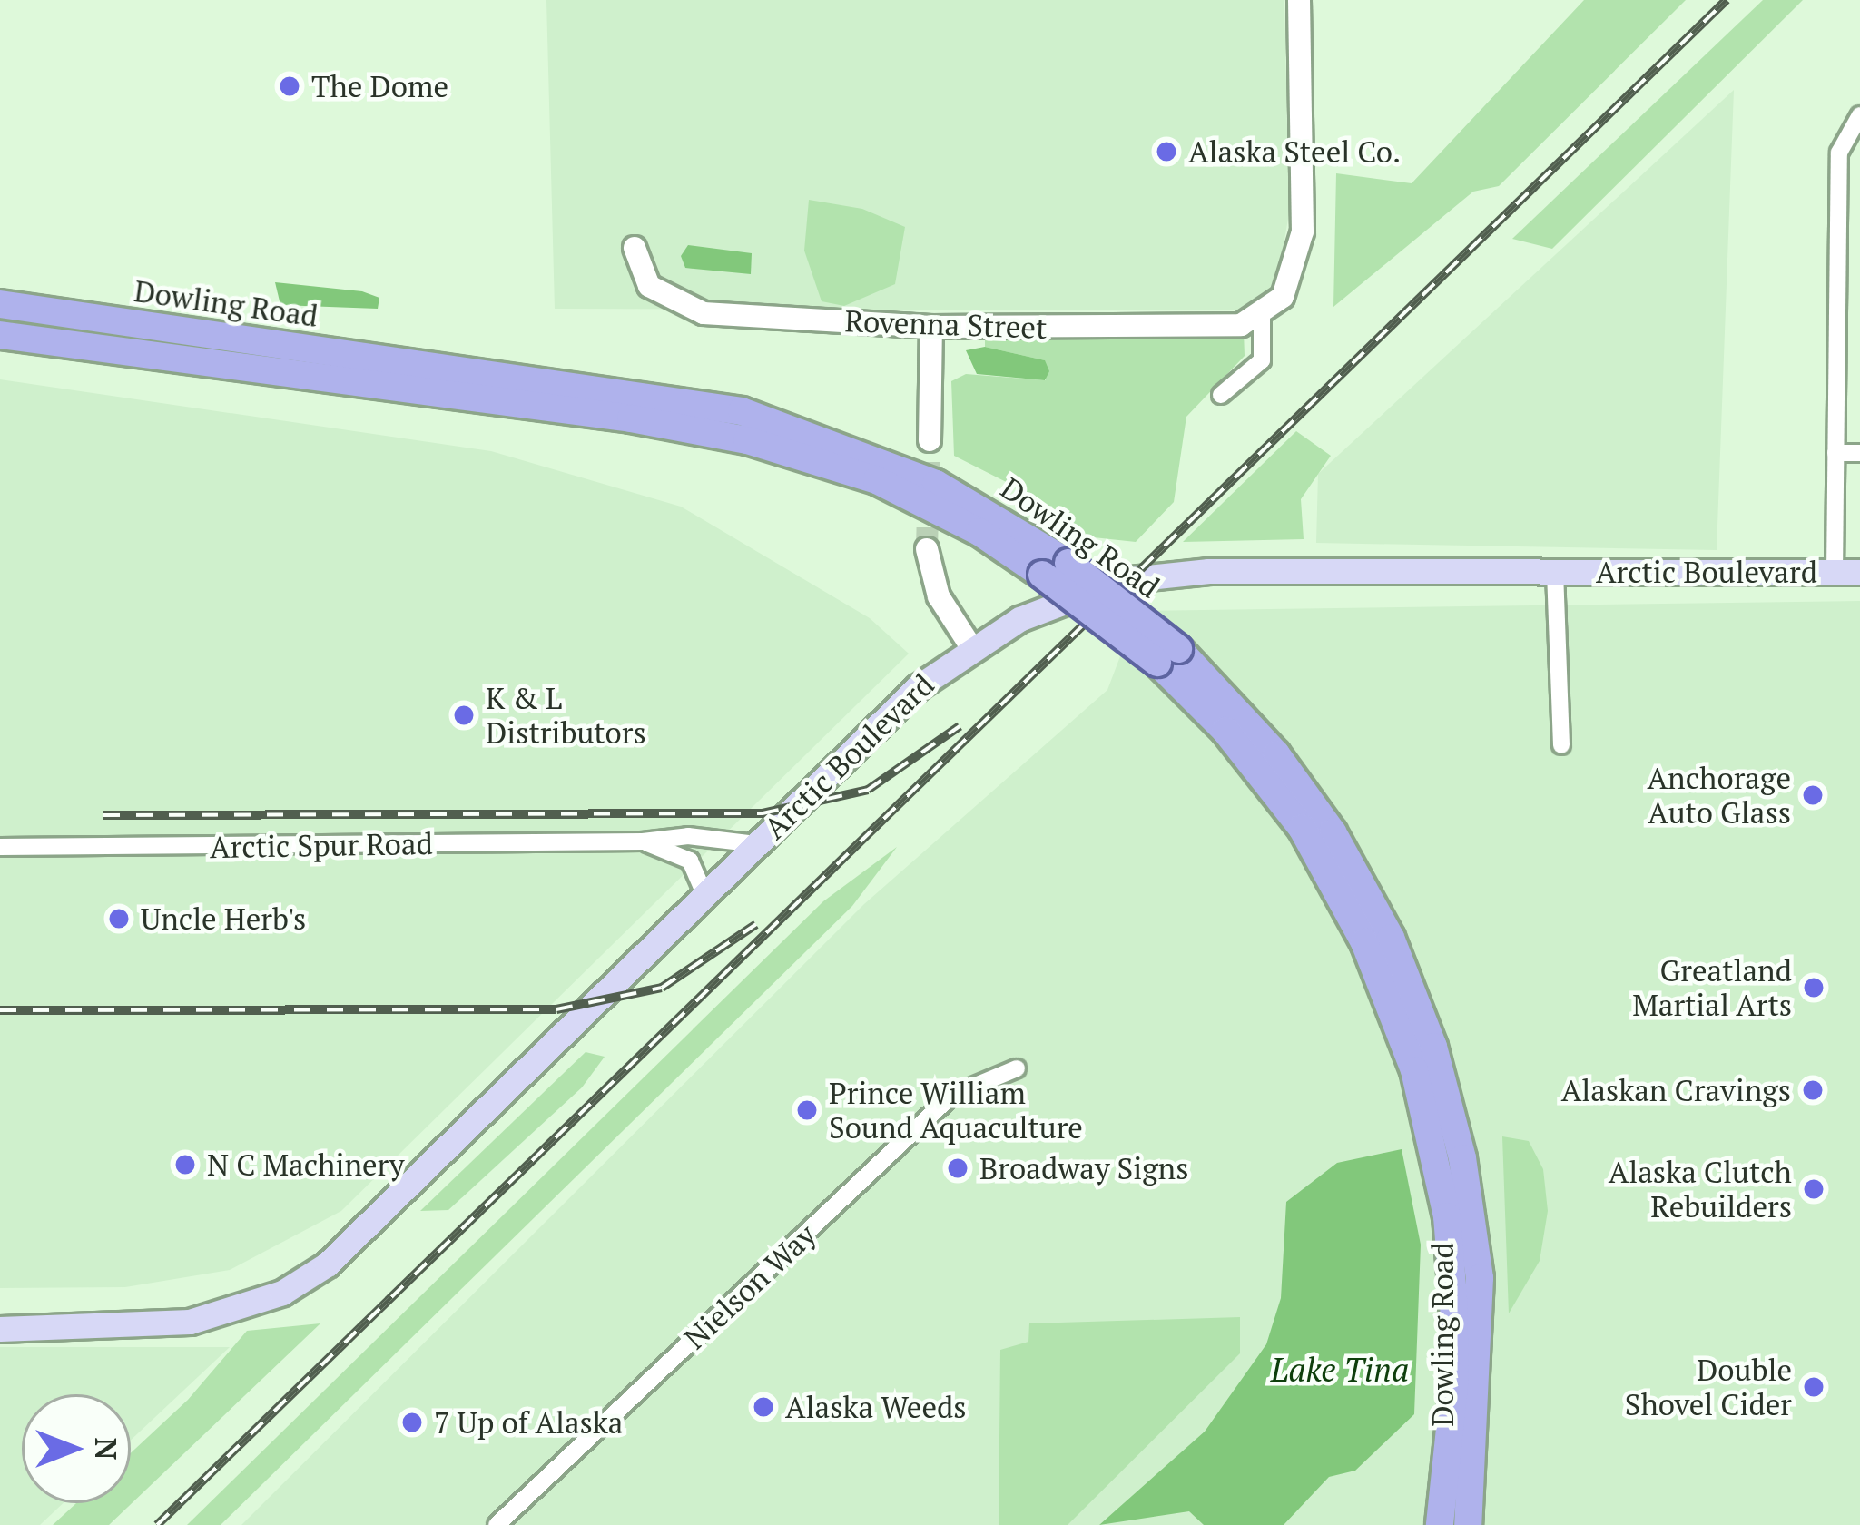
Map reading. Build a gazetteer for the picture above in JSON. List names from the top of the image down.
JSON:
{
  "streets": {
    "main road": ["Dowling Road", "Arctic Boulevard"],
    "street": ["Rovenna Street", "Arctic Spur Road", "Nielson Way"]
  },
  "crossings": [
    ["Arctic Boulevard", "Arctic Spur Road"]
  ],
  "water": ["Lake Tina"],
  "places": [
    "The Dome",
    "Alaska Steel Co.",
    "K & L Distributors",
    "Anchorage Auto Glass",
    "Uncle Herb's",
    "Greatland Martial Arts",
    "Alaskan Cravings",
    "Prince William Sound Aquaculture",
    "N C Machinery",
    "Broadway Signs",
    "Alaska Clutch Rebuilders",
    "Double Shovel Cider",
    "Alaska Weeds",
    "7 Up of Alaska"
  ],
  "north": "right"
}
